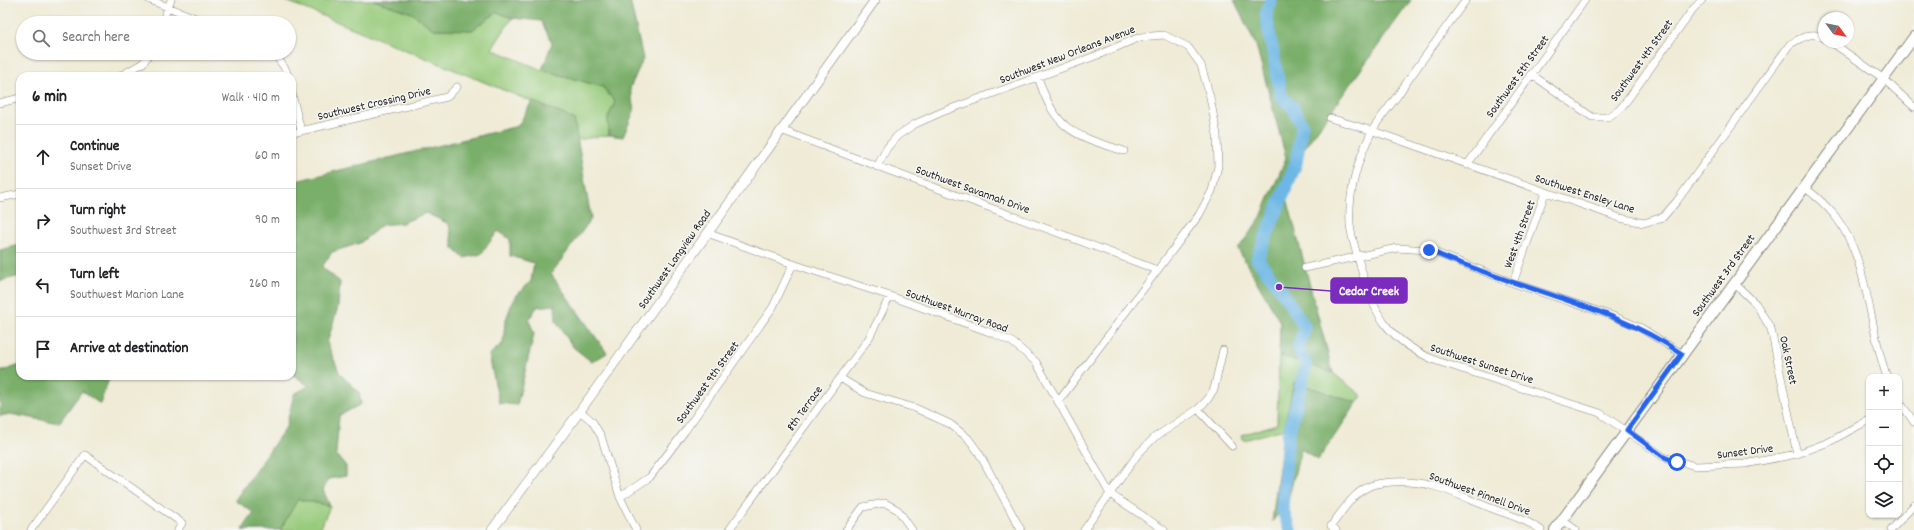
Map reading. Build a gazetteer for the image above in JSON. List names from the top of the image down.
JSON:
{
  "streets": {
    "main road": ["Southwest 3rd Street"],
    "street": [
      "Southwest New Orleans Avenue",
      "Southwest 4th Street",
      "Southwest 5th Street",
      "Southwest Crossing Drive",
      "Southwest Savannah Drive",
      "Southwest Ensley Lane",
      "West 4th Street",
      "Southwest Longview Road",
      "Southwest Murray Road",
      "Oak Street",
      "Southwest Sunset Drive",
      "Southwest 9th Street",
      "8th Terrace",
      "Sunset Drive",
      "Southwest Pinnell Drive"
    ]
  },
  "crossings": [
    ["Southwest New Orleans Avenue", "Southwest Savannah Drive"],
    ["Southwest New Orleans Avenue", "Southwest Murray Road"],
    ["Southwest 4th Street", "Southwest 5th Street"],
    ["Southwest 5th Street", "Southwest Ensley Lane"],
    ["Southwest Savannah Drive", "Southwest Longview Road"],
    ["Southwest Ensley Lane", "West 4th Street"],
    ["Southwest Ensley Lane", "Southwest Sunset Drive"],
    ["Southwest Longview Road", "Southwest Murray Road"],
    ["Southwest 3rd Street", "Oak Street"],
    ["Southwest 3rd Street", "Southwest Sunset Drive"],
    ["Southwest 3rd Street", "Sunset Drive"],
    ["Southwest Murray Road", "Southwest 9th Street"],
    ["Southwest Murray Road", "8th Terrace"],
    ["Oak Street", "Sunset Drive"],
    ["Southwest Sunset Drive", "Sunset Drive"]
  ],
  "places": ["Cedar Creek"],
  "north": "bottom right",
  "page": {
    "search": "Search here",
    "heading": ["6 min", "Walk · 410 m"],
    "list": [
      ["Continue", "Sunset Drive", "60 m"],
      ["Turn right", "Southwest 3rd Street", "90 m"],
      ["Turn left", "Southwest Marion Lane", "260 m"],
      "Arrive at destination"
    ],
    "map_buttons": ["+", "−"]
  }
}
